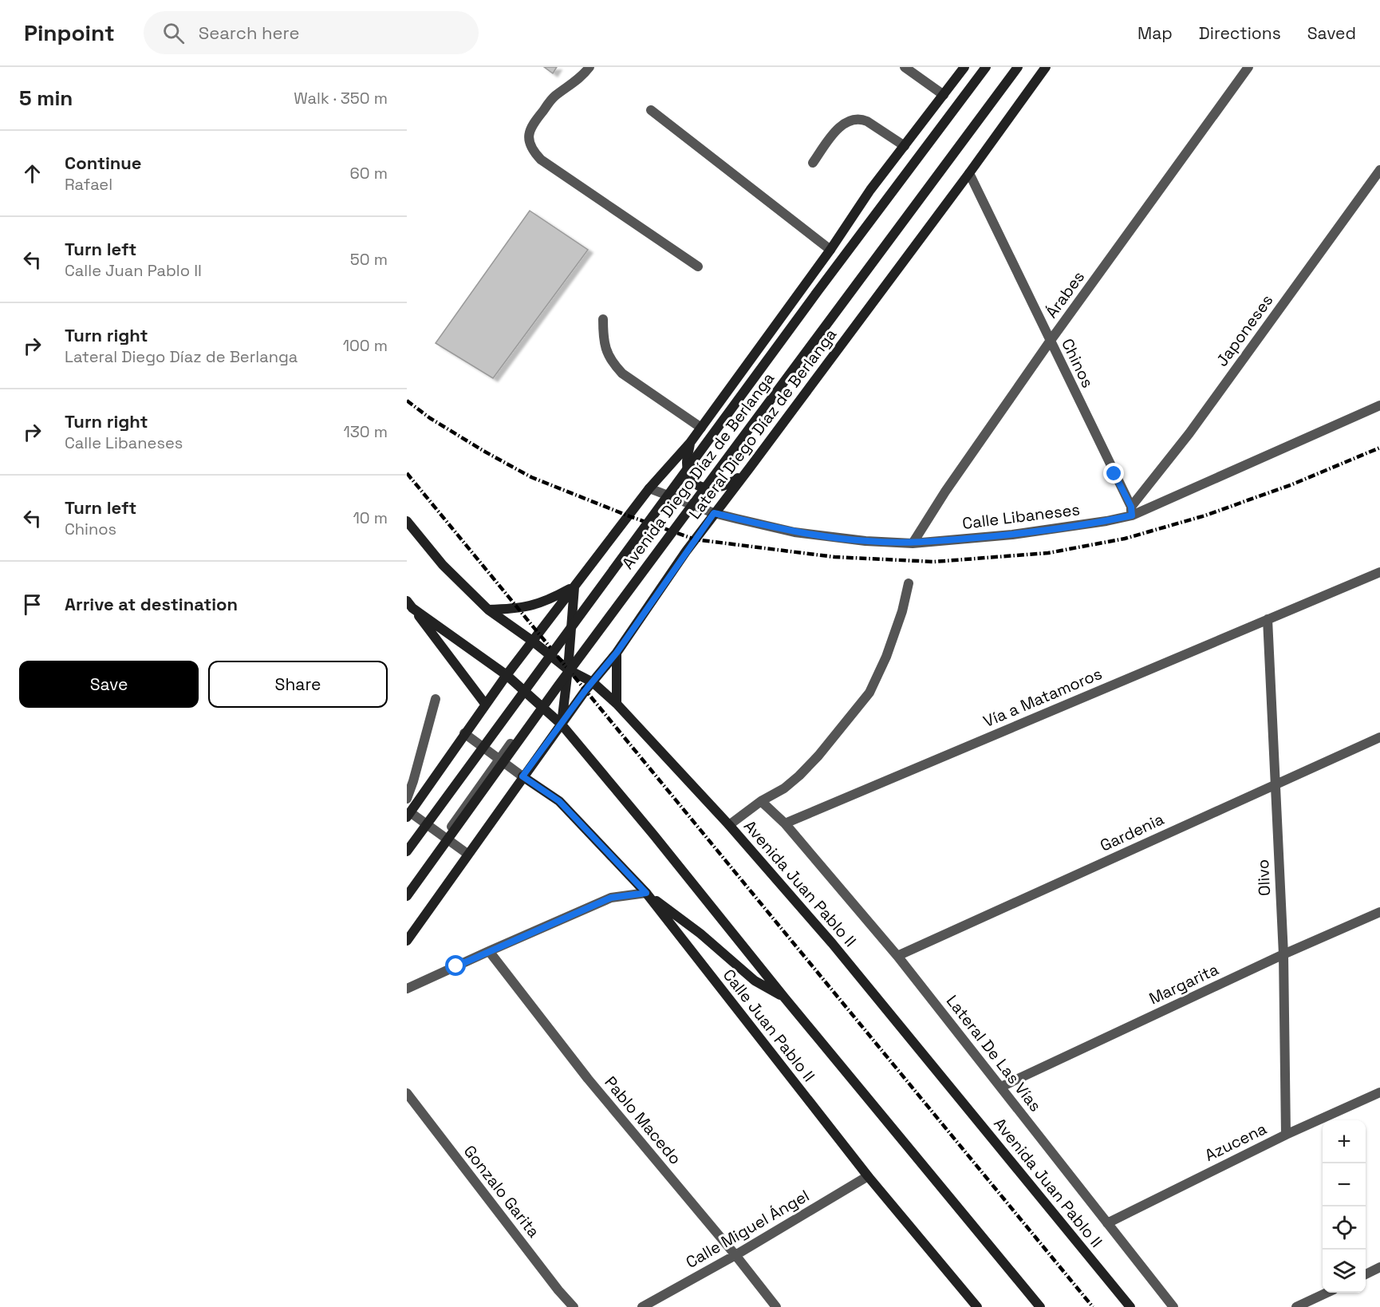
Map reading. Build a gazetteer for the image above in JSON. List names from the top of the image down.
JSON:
{
  "streets": {
    "main road": [
      "Lateral Diego Díaz de Berlanga",
      "Avenida Diego Díaz de Berlanga",
      "Avenida Juan Pablo II",
      "Calle Juan Pablo II"
    ],
    "street": [
      "Árabes",
      "Japoneses",
      "Chinos",
      "Calle Libaneses",
      "Vía a Matamoros",
      "Gardenia",
      "Olivo",
      "Margarita",
      "Lateral De Las Vías",
      "Pablo Macedo",
      "Azucena",
      "Gonzalo Garita",
      "Calle Miguel Ángel"
    ]
  },
  "crossings": [
    ["Árabes", "Chinos"],
    ["Árabes", "Calle Libaneses"],
    ["Japoneses", "Chinos"],
    ["Japoneses", "Calle Libaneses"],
    ["Chinos", "Lateral Diego Díaz de Berlanga"],
    ["Chinos", "Calle Libaneses"],
    ["Lateral Diego Díaz de Berlanga", "Calle Libaneses"],
    ["Lateral Diego Díaz de Berlanga", "Avenida Juan Pablo II"],
    ["Lateral Diego Díaz de Berlanga", "Calle Juan Pablo II"],
    ["Vía a Matamoros", "Olivo"],
    ["Vía a Matamoros", "Lateral De Las Vías"],
    ["Gardenia", "Olivo"],
    ["Gardenia", "Lateral De Las Vías"],
    ["Olivo", "Margarita"],
    ["Olivo", "Azucena"],
    ["Margarita", "Lateral De Las Vías"],
    ["Calle Juan Pablo II", "Calle Miguel Ángel"],
    ["Lateral De Las Vías", "Azucena"],
    ["Pablo Macedo", "Calle Miguel Ángel"]
  ],
  "page": {
    "header": "Pinpoint",
    "search": "Search here",
    "nav": ["Map", "Directions", "Saved"],
    "heading": ["5 min", "Walk · 350 m"],
    "list": [
      ["Continue", "Rafael", "60 m"],
      ["Turn left", "Calle Juan Pablo II", "50 m"],
      ["Turn right", "Lateral Diego Díaz de Berlanga", "100 m"],
      ["Turn right", "Calle Libaneses", "130 m"],
      ["Turn left", "Chinos", "10 m"],
      "Arrive at destination"
    ],
    "buttons": ["Save", "Share"],
    "map_buttons": ["+", "−"]
  }
}
